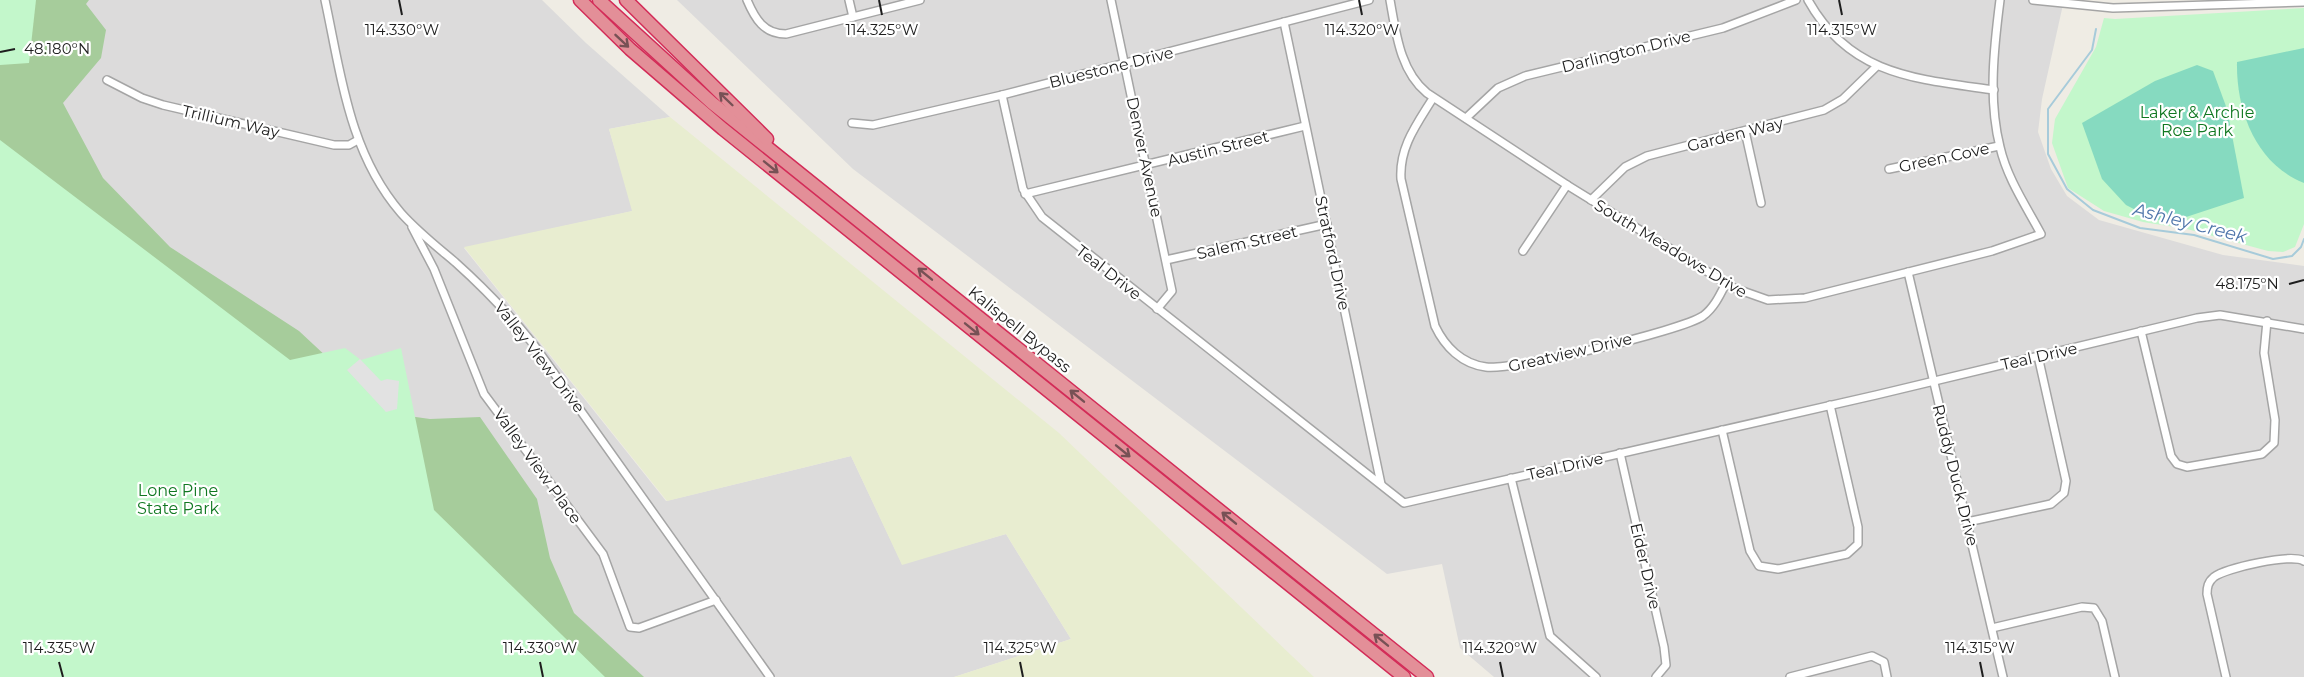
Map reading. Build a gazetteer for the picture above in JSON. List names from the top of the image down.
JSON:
{
  "streets": {
    "highway": ["Kalispell Bypass"],
    "street": [
      "Darlington Drive",
      "Bluestone Drive",
      "Trillium Way",
      "Garden Way",
      "Austin Street",
      "Denver Avenue",
      "Green Cove",
      "Salem Street",
      "South Meadows Drive",
      "Stratford Drive",
      "Teal Drive",
      "Greatview Drive",
      "Valley View Drive",
      "Valley View Place",
      "Ruddy Duck Drive",
      "Eider Drive"
    ]
  },
  "crossings": [
    ["Darlington Drive", "South Meadows Drive"],
    ["Bluestone Drive", "Denver Avenue"],
    ["Bluestone Drive", "Stratford Drive"],
    ["Bluestone Drive", "Teal Drive"],
    ["Trillium Way", "Valley View Drive"],
    ["Garden Way", "South Meadows Drive"],
    ["Austin Street", "Denver Avenue"],
    ["Austin Street", "Stratford Drive"],
    ["Austin Street", "Teal Drive"],
    ["Denver Avenue", "Salem Street"],
    ["Denver Avenue", "Teal Drive"],
    ["Green Cove", "South Meadows Drive"],
    ["Salem Street", "Stratford Drive"],
    ["South Meadows Drive", "Greatview Drive"],
    ["South Meadows Drive", "Ruddy Duck Drive"],
    ["Stratford Drive", "Teal Drive"],
    ["Teal Drive", "Ruddy Duck Drive"],
    ["Teal Drive", "Eider Drive"],
    ["Valley View Drive", "Valley View Place"]
  ],
  "water": ["Ashley Creek"],
  "parks": ["Laker & Archie Roe Park", "Lone Pine State Park"],
  "coordinates": [
    "114.330°W",
    "114.325°W",
    "114.320°W",
    "114.315°W",
    "48.180°N",
    "48.175°N",
    "114.335°W"
  ]
}
